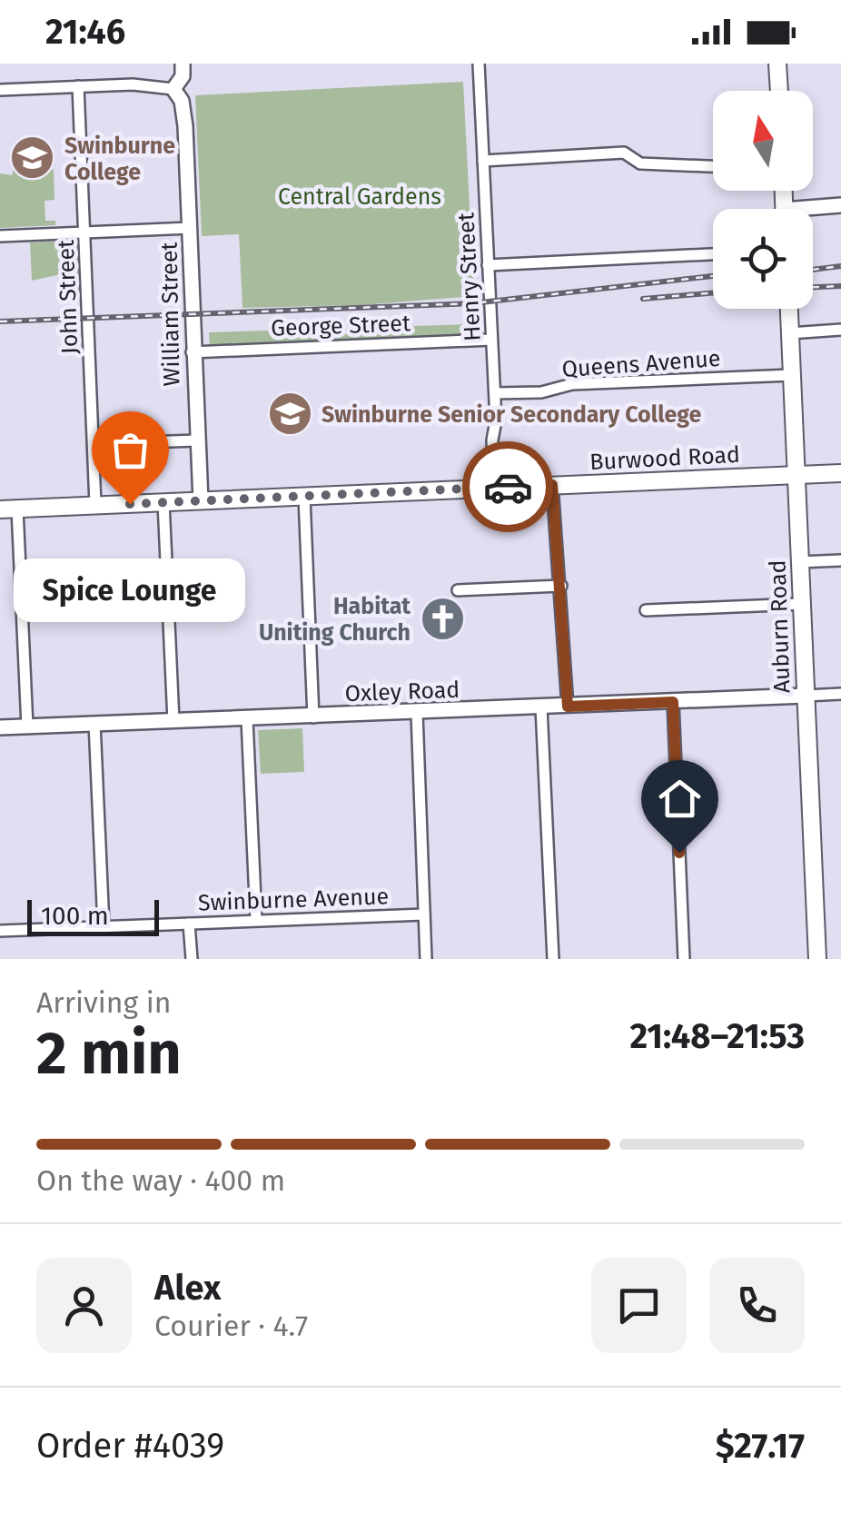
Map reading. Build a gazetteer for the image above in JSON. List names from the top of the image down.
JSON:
{
  "streets": {
    "main road": ["Burwood Road", "Auburn Road"],
    "street": [
      "Henry Street",
      "John Street",
      "William Street",
      "George Street",
      "Queens Avenue",
      "Oxley Road",
      "Swinburne Avenue"
    ]
  },
  "crossings": [
    ["Henry Street", "George Street"],
    ["Henry Street", "Queens Avenue"],
    ["Henry Street", "Burwood Road"],
    ["John Street", "Burwood Road"],
    ["William Street", "George Street"],
    ["William Street", "Burwood Road"],
    ["Queens Avenue", "Auburn Road"],
    ["Burwood Road", "Auburn Road"],
    ["Auburn Road", "Oxley Road"]
  ],
  "parks": ["Central Gardens"],
  "places": {
    "school or university": ["Swinburne College", "Swinburne Senior Secondary College"],
    "other": ["Spice Lounge"],
    "church": ["Habitat Uniting Church"]
  },
  "scale_bar": "100 m",
  "north": "top",
  "page": {
    "status": "21:46",
    "bubble": "Spice Lounge",
    "scale": "100 m",
    "heading": ["2 min", "Arriving in", "21:48–21:53"],
    "panel": [
      "Alex",
      "Courier · 4.7",
      "Order #4039",
      "$27.17"
    ],
    "bar": "On the way · 400 m"
  }
}
